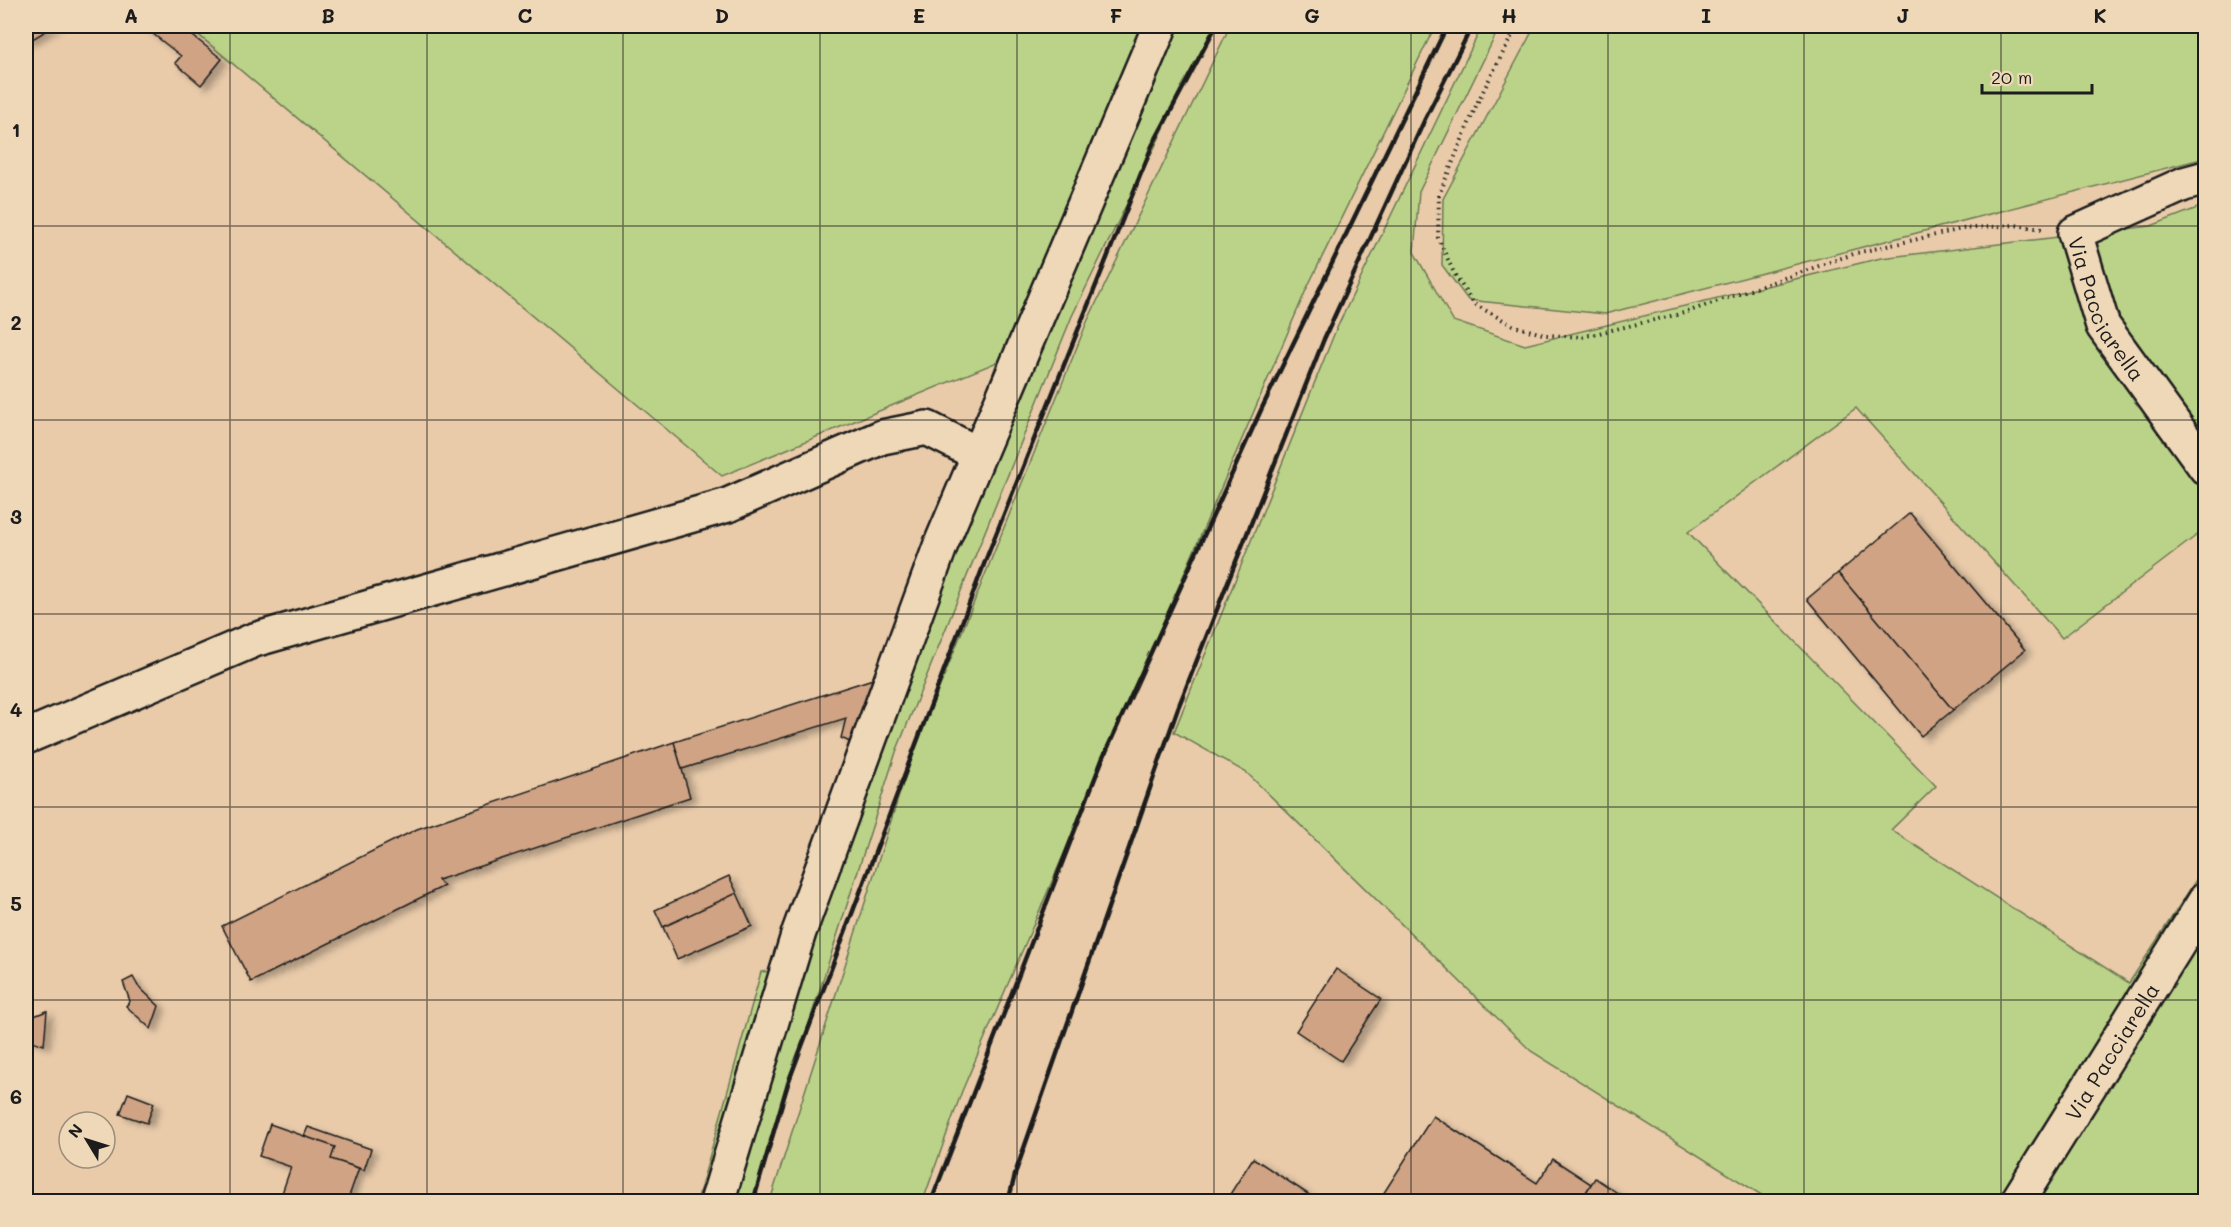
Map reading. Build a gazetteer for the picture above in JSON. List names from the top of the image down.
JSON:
{
  "streets": {
    "street": ["Via Pacciarella"]
  },
  "scale_bar": "20 m",
  "north": "top left",
  "grid": {
    "columns": [
      "A",
      "B",
      "C",
      "D",
      "E",
      "F",
      "G",
      "H",
      "I",
      "J",
      "K"
    ],
    "rows": [
      "1",
      "2",
      "3",
      "4",
      "5",
      "6"
    ]
  }
}
